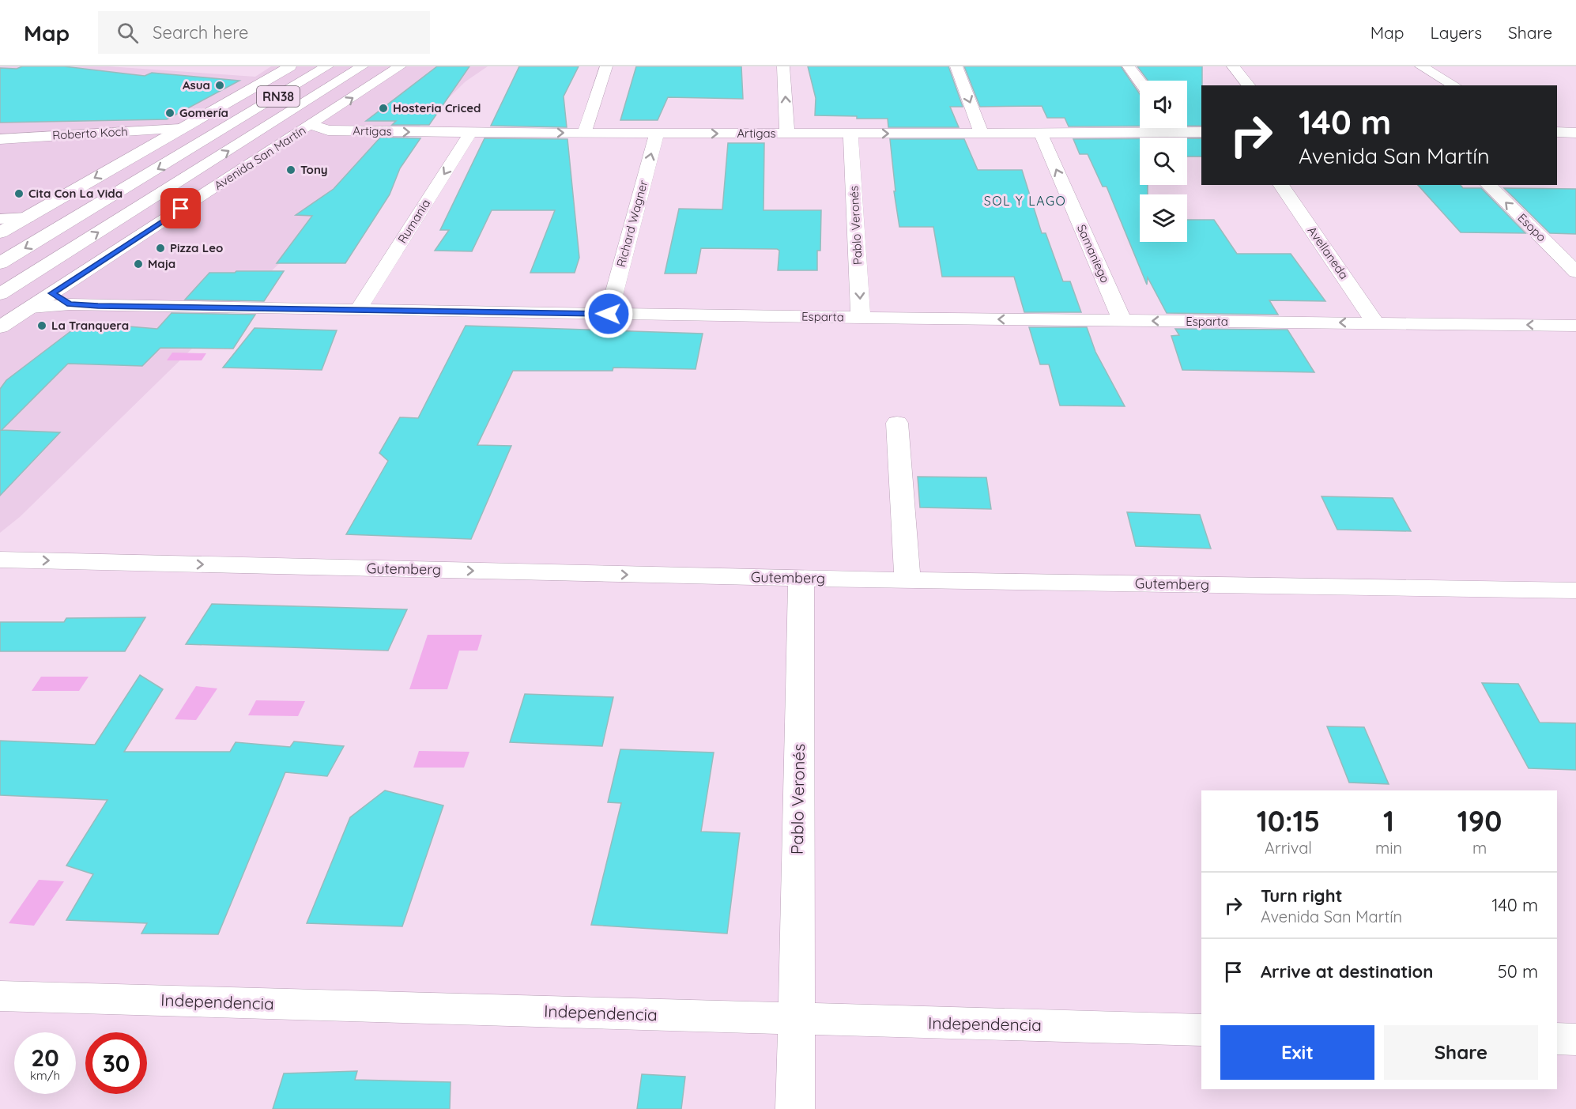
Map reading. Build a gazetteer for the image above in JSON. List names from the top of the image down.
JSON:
{
  "streets": {
    "street": [
      "RN38",
      "Artigas",
      "Roberto Koch",
      "Avenida San Martín",
      "Rumania",
      "Richard Wagner",
      "Pablo Veronés",
      "Esopo",
      "Avellaneda",
      "Samaniego",
      "Esparta",
      "Gutemberg",
      "Independencia"
    ]
  },
  "crossings": [
    ["RN38", "Artigas"],
    ["RN38", "Roberto Koch"],
    ["RN38", "Avenida San Martín"],
    ["Artigas", "Roberto Koch"],
    ["Artigas", "Avenida San Martín"],
    ["Artigas", "Rumania"],
    ["Artigas", "Richard Wagner"],
    ["Artigas", "Pablo Veronés"],
    ["Artigas", "Samaniego"],
    ["Roberto Koch", "Avenida San Martín"],
    ["Avenida San Martín", "Esparta"],
    ["Rumania", "Esparta"],
    ["Richard Wagner", "Esparta"],
    ["Pablo Veronés", "Esparta"],
    ["Pablo Veronés", "Gutemberg"],
    ["Pablo Veronés", "Independencia"],
    ["Avellaneda", "Esparta"],
    ["Samaniego", "Esparta"]
  ],
  "one_way": [
    "Artigas",
    "Richard Wagner",
    "Esopo",
    "Samaniego",
    "Esparta",
    "Gutemberg"
  ],
  "districts": ["SOL Y LAGO"],
  "places": [
    "Asua",
    "Hosteria Criced",
    "Gomería",
    "Tony",
    "Cita Con La Vida",
    "Pizza Leo",
    "Maja",
    "La Tranquera"
  ],
  "page": {
    "header": "Map",
    "search": "Search here",
    "nav": ["Map", "Layers", "Share"],
    "turn": ["140 m", "Avenida San Martín"],
    "eta": [
      "10:15",
      "Arrival",
      "1",
      "min",
      "190",
      "m"
    ],
    "list": [
      {
        "name": "Turn right",
        "note": "Avenida San Martín",
        "value": "140 m"
      },
      {
        "name": "Arrive at destination",
        "value": "50 m"
      }
    ],
    "buttons": ["Exit", "Share"],
    "speed": "20 km/h",
    "limit": "30"
  }
}
